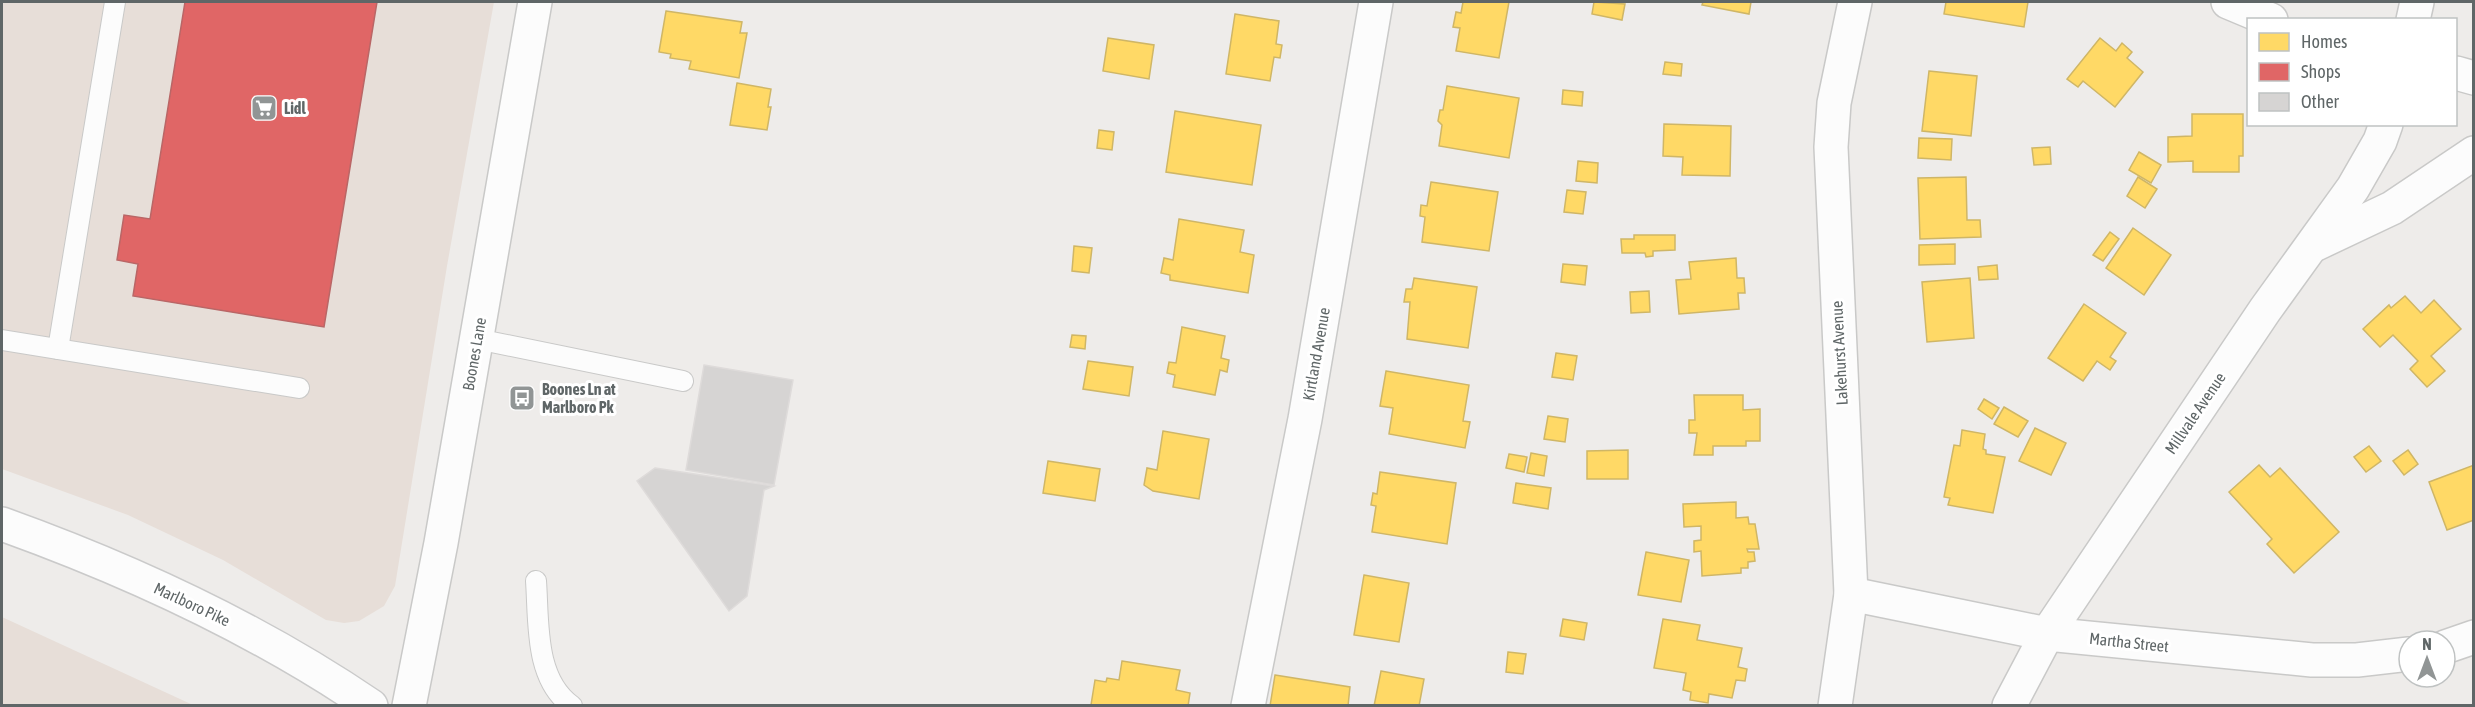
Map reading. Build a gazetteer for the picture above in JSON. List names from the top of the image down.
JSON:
{
  "streets": {
    "street": [
      "Lakehurst Avenue",
      "Boones Lane",
      "Kirtland Avenue",
      "Millvale Avenue",
      "Marlboro Pike",
      "Martha Street"
    ]
  },
  "crossings": [
    ["Lakehurst Avenue", "Martha Street"],
    ["Millvale Avenue", "Martha Street"]
  ],
  "places": {
    "supermarket": ["Lidl"],
    "bus stop": ["Boones Ln at Marlboro Pk"]
  },
  "legend": ["Homes", "Shops", "Other"],
  "north": "top"
}
